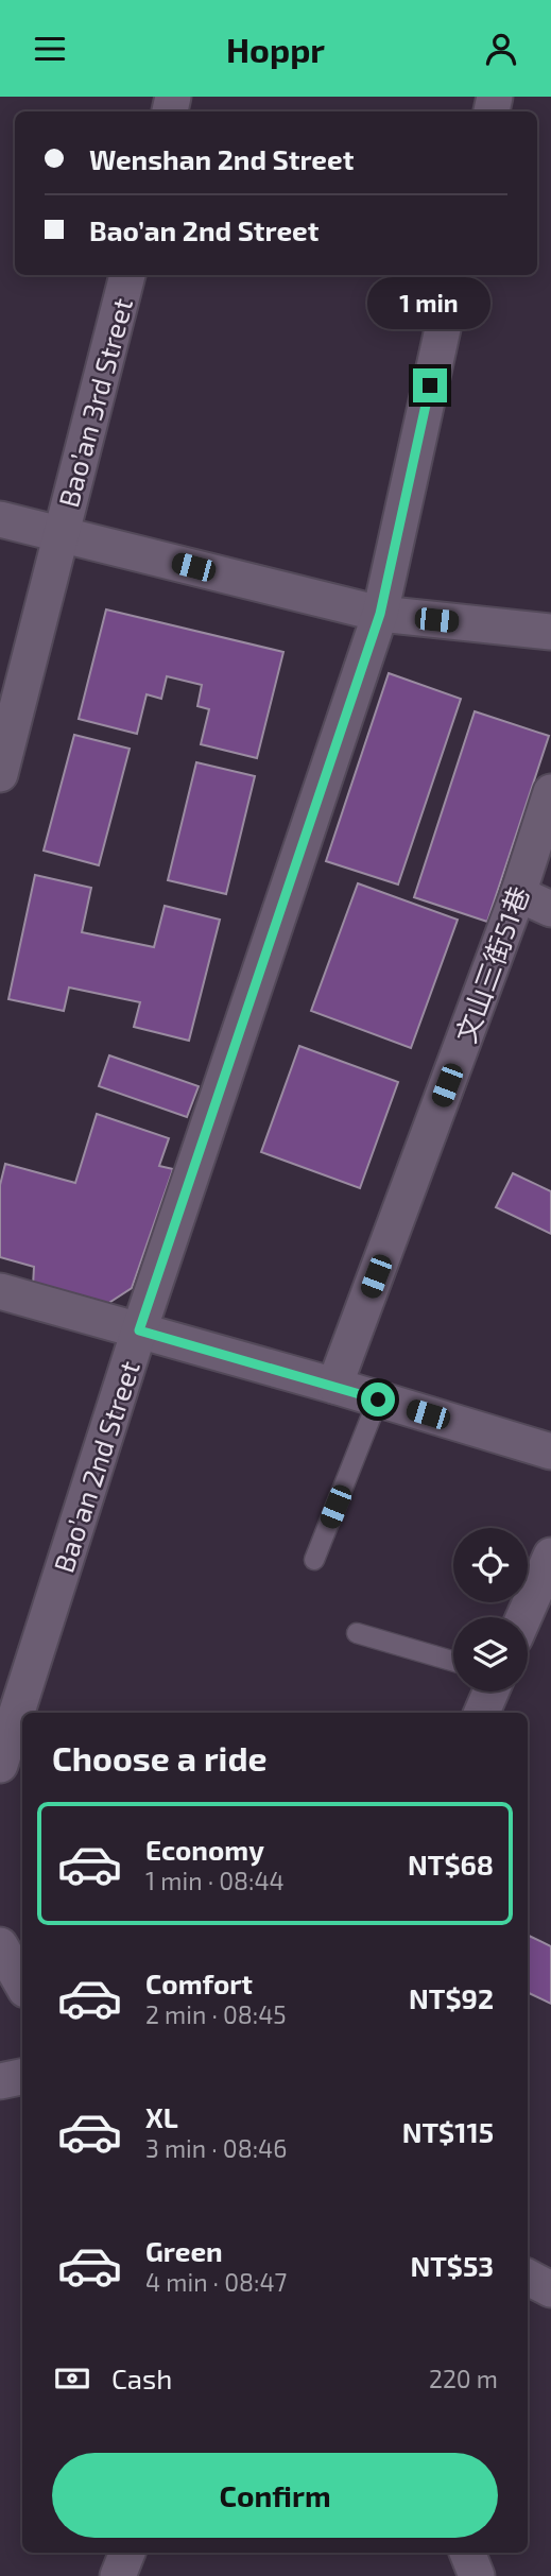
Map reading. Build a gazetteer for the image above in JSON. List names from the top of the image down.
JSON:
{
  "streets": {
    "street": ["Bao’an 3rd Street", "文山三街51巷", "Bao’an 2nd Street"]
  },
  "page": {
    "header": "Hoppr",
    "banner": ["Wenshan 2nd Street", "Bao’an 2nd Street"],
    "bubble": "1 min",
    "heading": "Choose a ride",
    "list": [
      {
        "name": "Economy",
        "note": "1 min · 08:44",
        "value": "NT$68"
      },
      {
        "name": "Comfort",
        "note": "2 min · 08:45",
        "value": "NT$92"
      },
      {
        "name": "XL",
        "note": "3 min · 08:46",
        "value": "NT$115"
      },
      {
        "name": "Green",
        "note": "4 min · 08:47",
        "value": "NT$53"
      }
    ],
    "pay": ["Cash", "220 m"],
    "buttons": "Confirm"
  }
}
